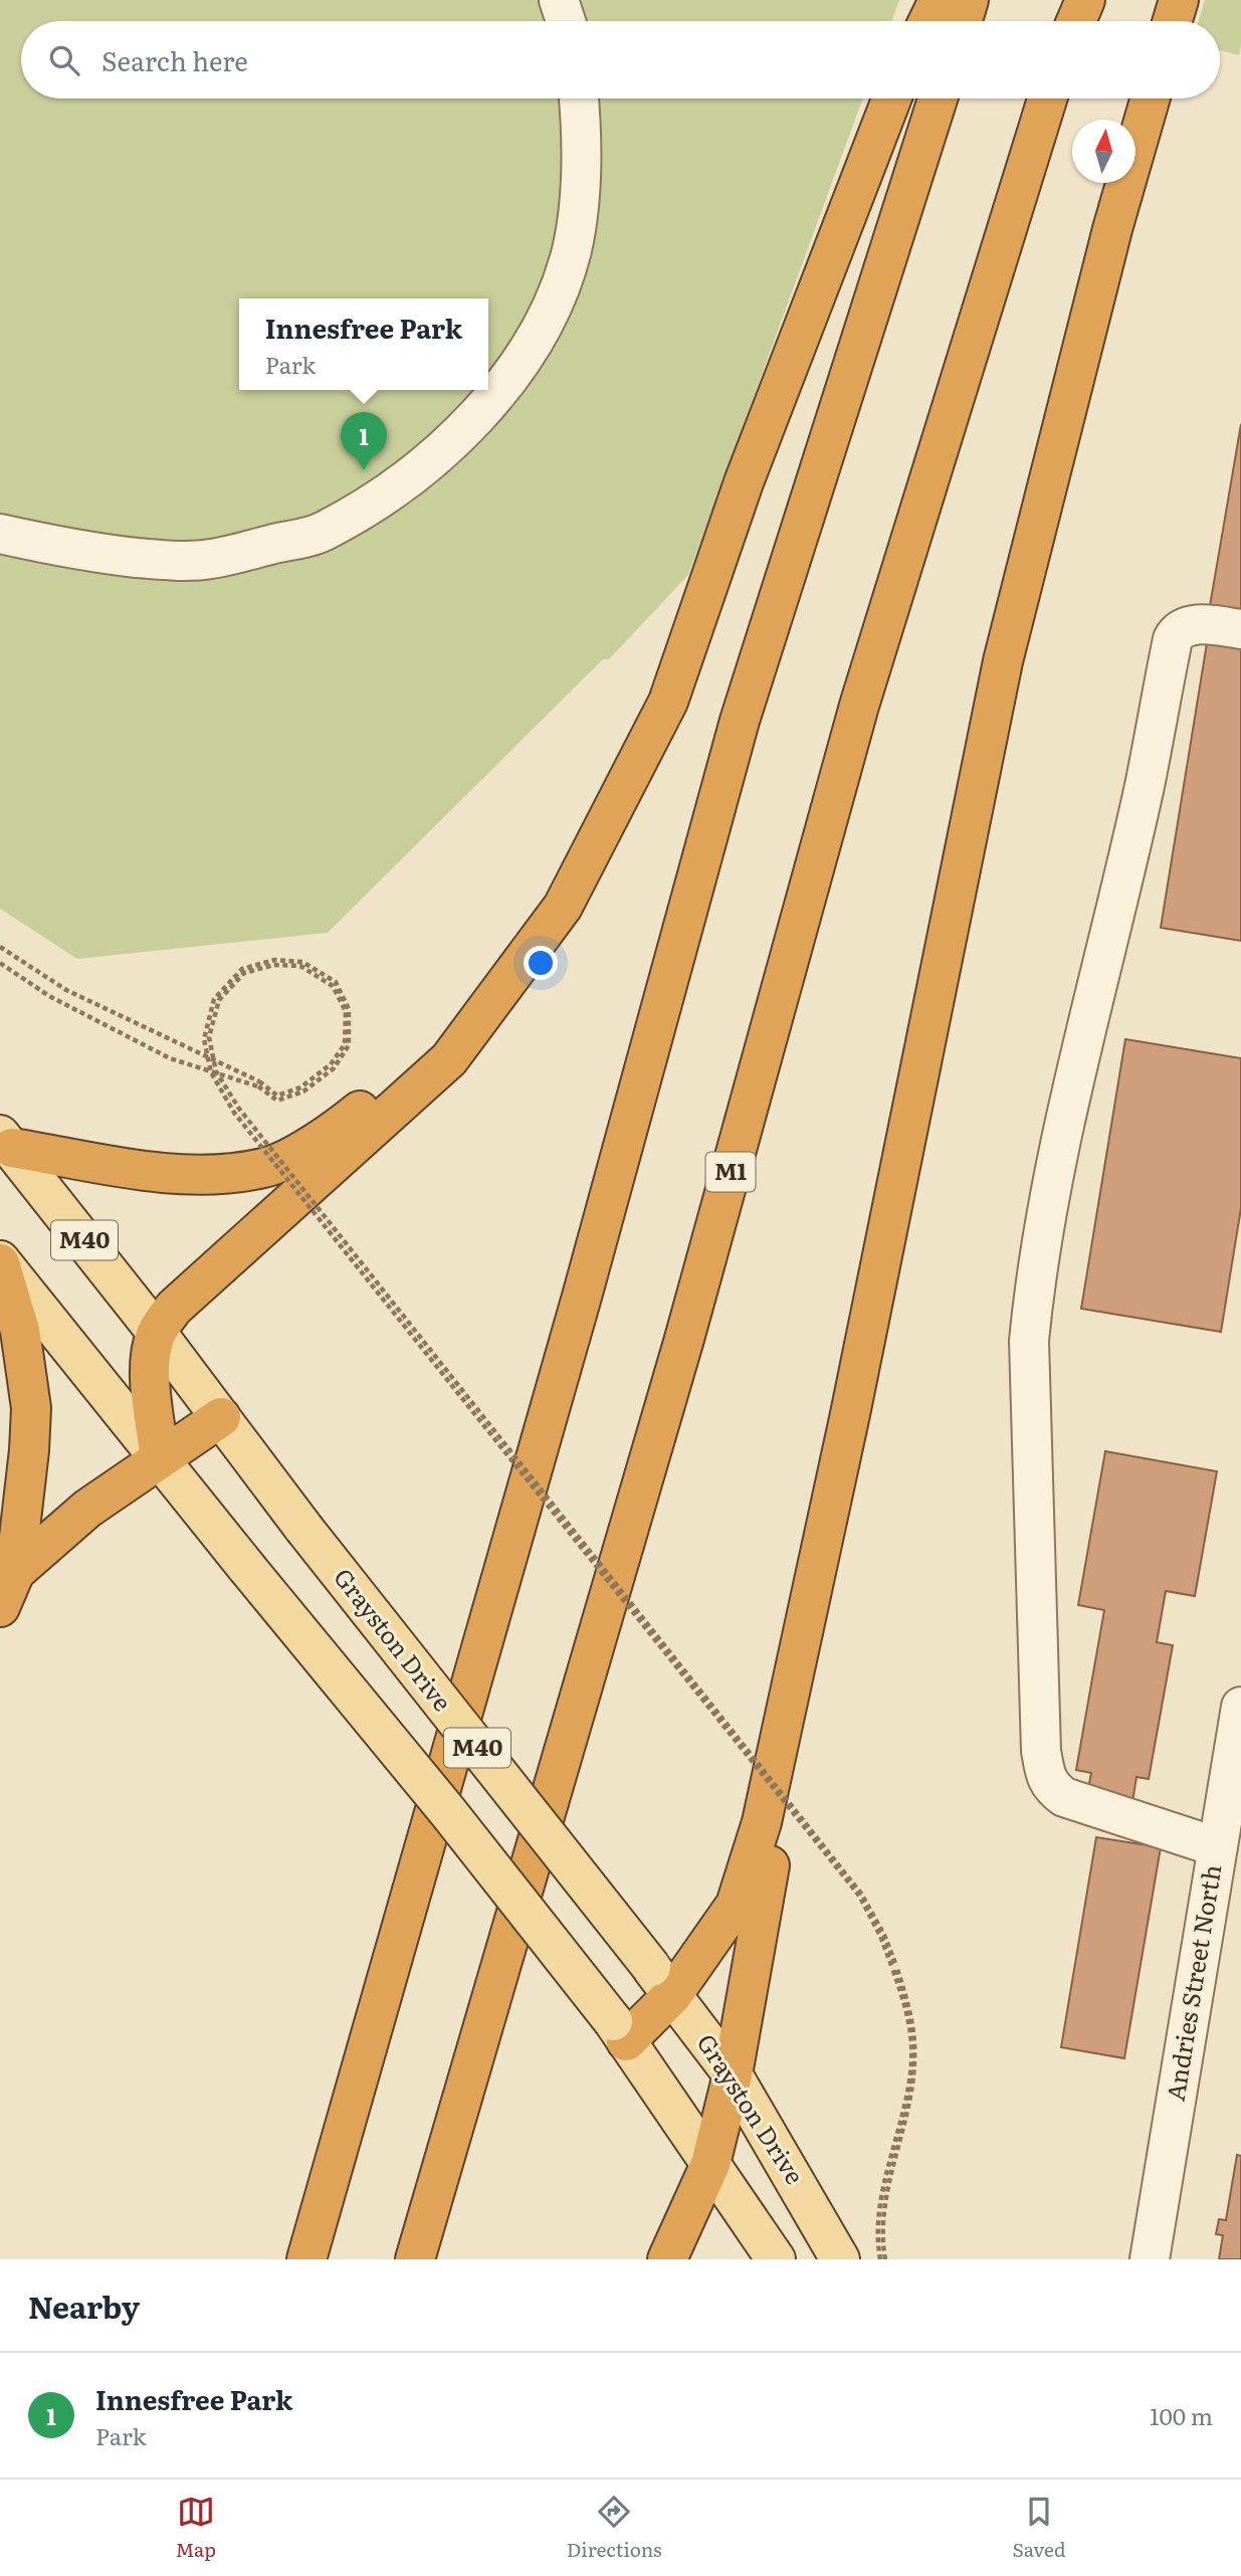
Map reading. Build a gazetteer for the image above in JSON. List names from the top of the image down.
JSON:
{
  "streets": {
    "highway": ["M1"],
    "main road": ["M40", "Grayston Drive"],
    "lane": ["Andries Street North"]
  },
  "north": "top",
  "page": {
    "search": "Search here",
    "popup": ["Innesfree Park", "Park"],
    "pins": "1",
    "heading": "Nearby",
    "list": [
      {
        "mark": "1",
        "name": "Innesfree Park",
        "note": "Park",
        "value": "100 m"
      }
    ],
    "nav": ["Map", "Directions", "Saved"]
  }
}
